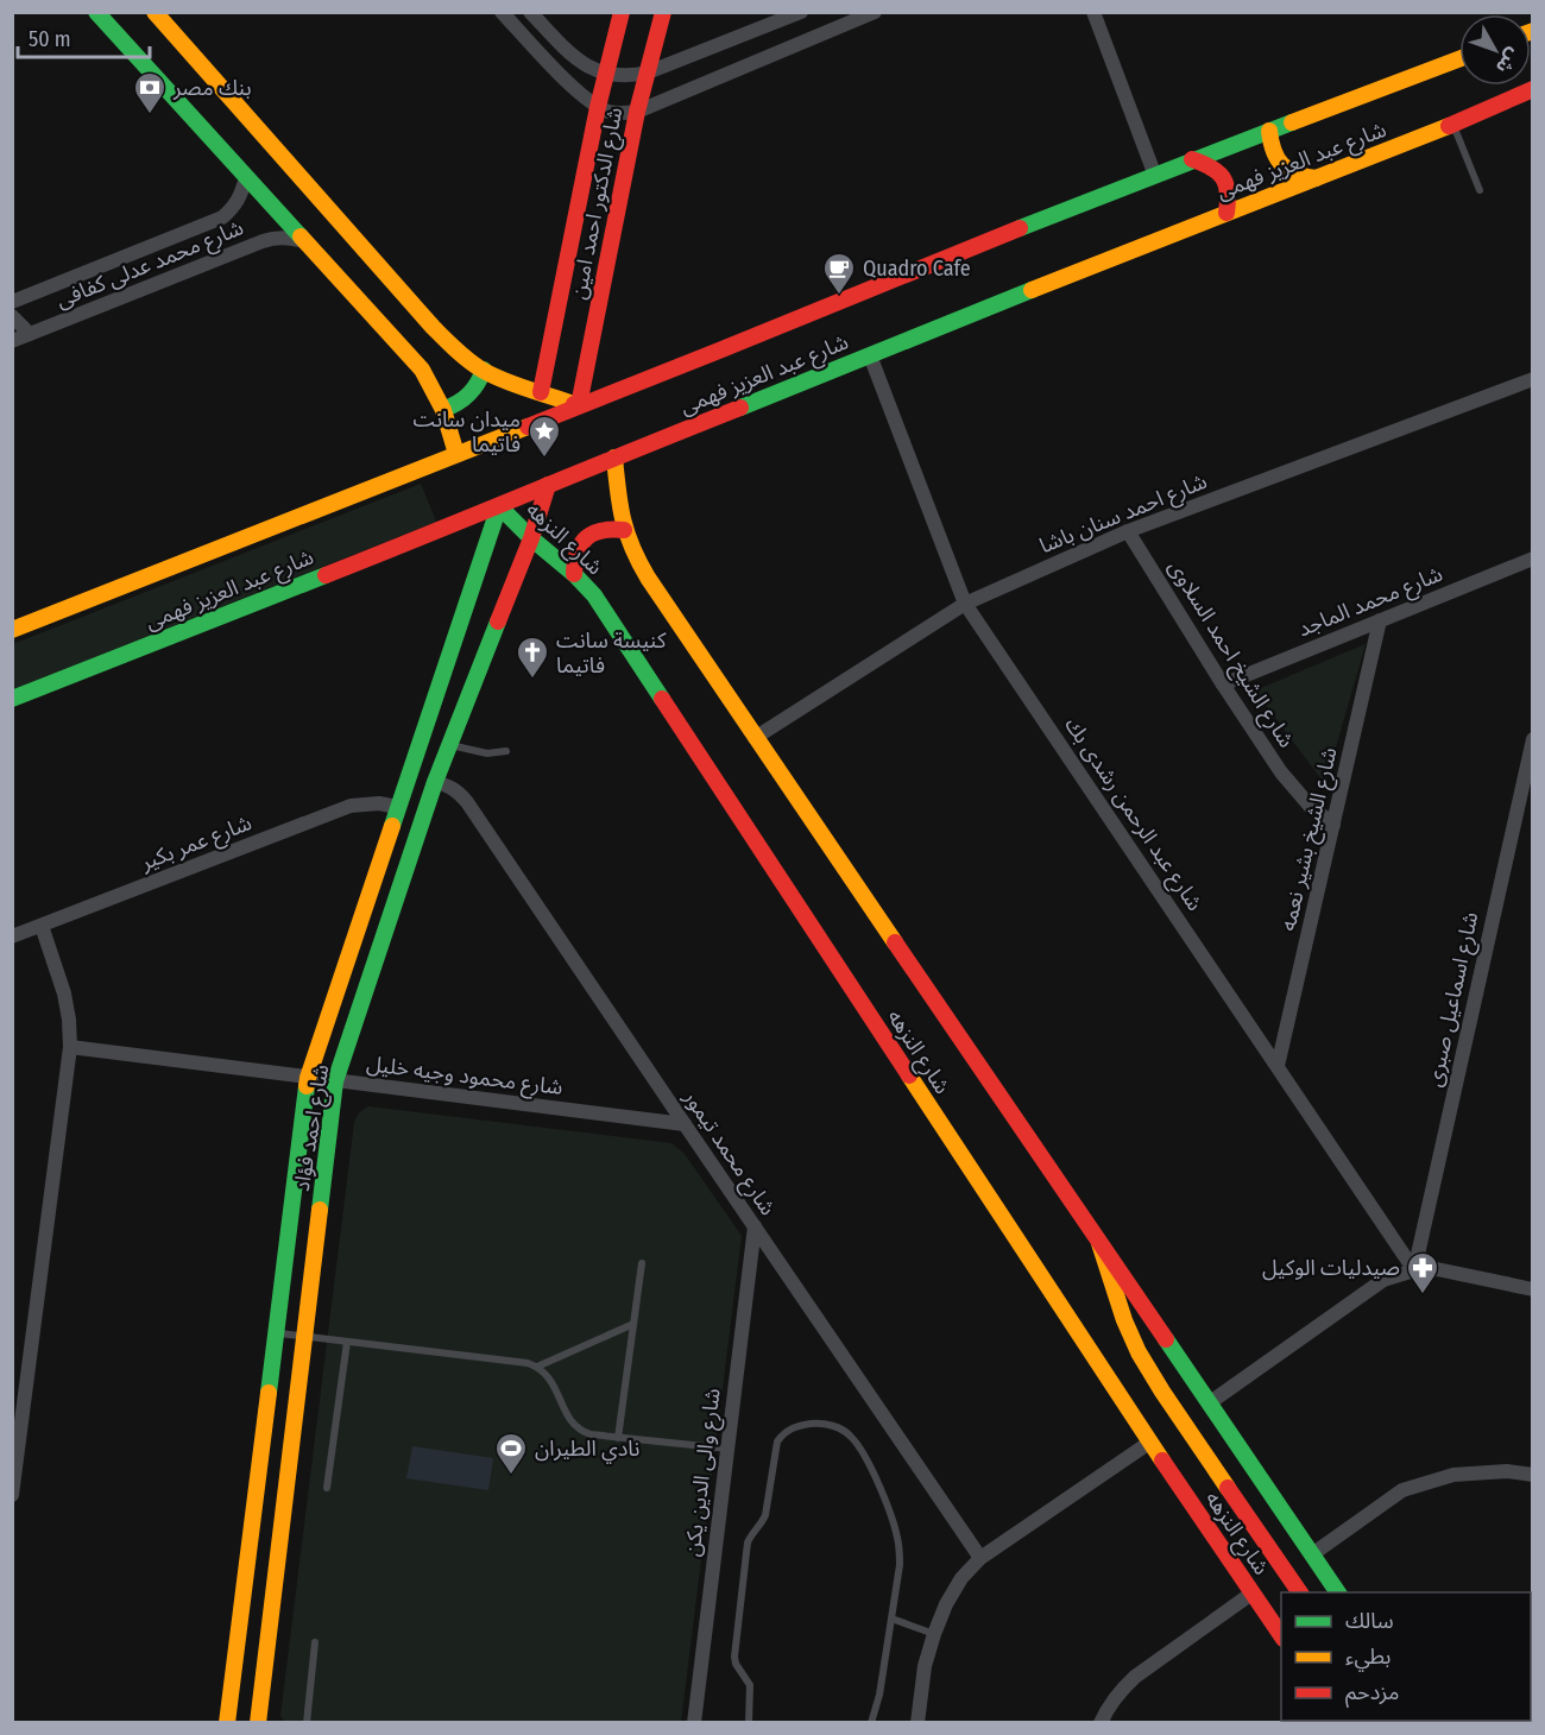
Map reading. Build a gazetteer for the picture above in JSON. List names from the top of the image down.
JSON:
{
  "streets": {
    "main road": [
      "شارع عبد العزيز فهمى",
      "شارع الدكتور احمد امين",
      "شارع النزهه",
      "شارع احمد فؤاد"
    ],
    "street": [
      "شارع محمد عدلى كفافى",
      "شارع احمد سنان باشا",
      "شارع محمد الماجد",
      "شارع الشيخ احمد السلاوى",
      "شارع عبد الرحمن رشدى بك",
      "شارع الشيخ بشير نعمه",
      "شارع عمر بكير",
      "شارع اسماعيل صبرى",
      "شارع محمود وجيه خليل",
      "شارع محمد تيمور",
      "شارع والى الدين يكن"
    ]
  },
  "crossings": [
    ["شارع عبد العزيز فهمى", "شارع الدكتور احمد امين"],
    ["شارع عبد العزيز فهمى", "شارع النزهه"],
    ["شارع عبد العزيز فهمى", "شارع عبد الرحمن رشدى بك"],
    ["شارع عبد العزيز فهمى", "شارع احمد فؤاد"],
    ["شارع احمد سنان باشا", "شارع النزهه"],
    ["شارع احمد سنان باشا", "شارع الشيخ احمد السلاوى"],
    ["شارع احمد سنان باشا", "شارع عبد الرحمن رشدى بك"],
    ["شارع النزهه", "شارع احمد فؤاد"],
    ["شارع محمد الماجد", "شارع الشيخ احمد السلاوى"],
    ["شارع محمد الماجد", "شارع الشيخ بشير نعمه"],
    ["شارع الشيخ احمد السلاوى", "شارع الشيخ بشير نعمه"],
    ["شارع عبد الرحمن رشدى بك", "شارع الشيخ بشير نعمه"],
    ["شارع عبد الرحمن رشدى بك", "شارع اسماعيل صبرى"],
    ["شارع عمر بكير", "شارع احمد فؤاد"],
    ["شارع محمود وجيه خليل", "شارع احمد فؤاد"],
    ["شارع محمود وجيه خليل", "شارع محمد تيمور"],
    ["شارع احمد فؤاد", "شارع محمد تيمور"],
    ["شارع محمد تيمور", "شارع والى الدين يكن"]
  ],
  "places": {
    "bank": ["بنك مصر"],
    "cafe": ["Quadro Cafe"],
    "place": ["ميدان سانت فاتيما"],
    "church": ["كنيسة سانت فاتيما"],
    "pharmacy": ["صيدليات الوكيل"],
    "sports": ["نادي الطيران"]
  },
  "legend": ["سالك", "بطيء", "مزدحم"],
  "scale_bar": "50 m",
  "north": "bottom right"
}
